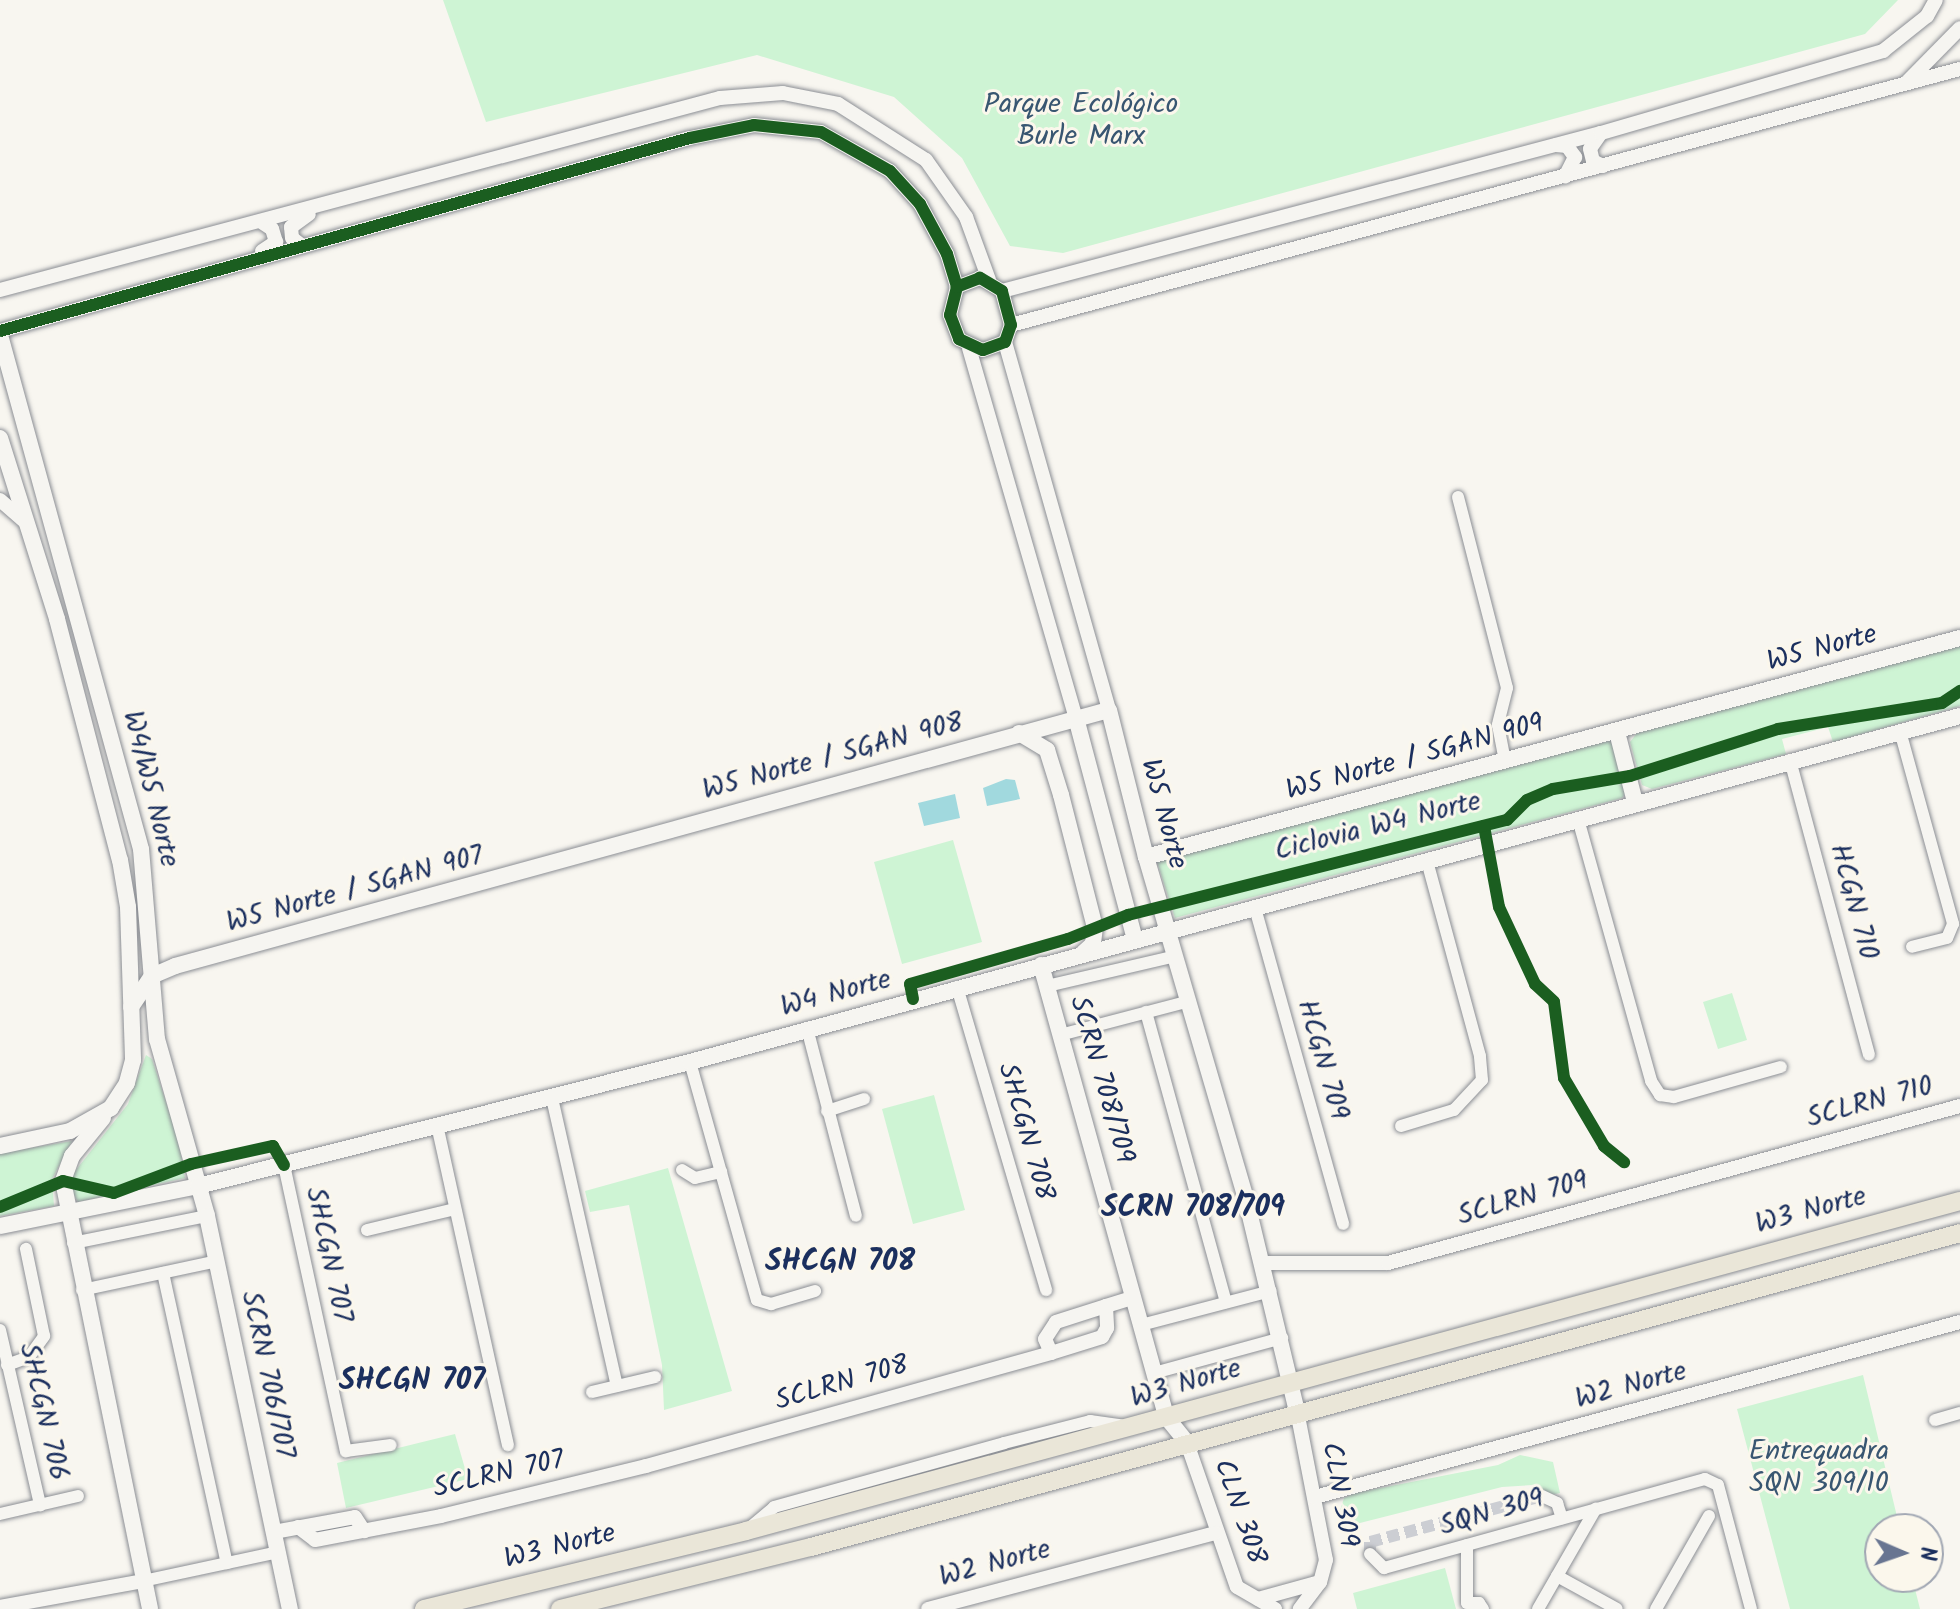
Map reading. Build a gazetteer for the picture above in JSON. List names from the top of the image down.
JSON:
{
  "streets": {
    "main road": [
      "W5 Norte",
      "W5 Norte / SGAN 908",
      "W5 Norte / SGAN 909",
      "W4/W5 Norte",
      "W5 Norte / SGAN 907",
      "W4 Norte",
      "SCRN 708/709",
      "W3 Norte",
      "SCRN 706/707",
      "CLN 309",
      "CLN 308"
    ],
    "street": [
      "HCGN 710",
      "HCGN 709",
      "SCLRN 710",
      "SHCGN 708",
      "SCLRN 709",
      "SHCGN 707",
      "SCLRN 708",
      "W2 Norte",
      "SHCGN 706",
      "SCLRN 707",
      "SQN 309"
    ],
    "cycle path": ["Ciclovia W4 Norte"]
  },
  "crossings": [
    ["W5 Norte", "W5 Norte / SGAN 908"],
    ["W5 Norte", "W5 Norte / SGAN 909"],
    ["W5 Norte", "W4 Norte"],
    ["W5 Norte / SGAN 908", "W5 Norte / SGAN 907"],
    ["W4/W5 Norte", "W5 Norte / SGAN 907"],
    ["W4/W5 Norte", "W4 Norte"],
    ["W4/W5 Norte", "SCRN 706/707"],
    ["HCGN 710", "W4 Norte"],
    ["W4 Norte", "HCGN 709"],
    ["W4 Norte", "SCRN 708/709"],
    ["W4 Norte", "SHCGN 708"],
    ["W4 Norte", "SHCGN 707"],
    ["SCRN 708/709", "W3 Norte"],
    ["SCRN 708/709", "CLN 308"],
    ["SCLRN 710", "SCLRN 709"],
    ["W3 Norte", "CLN 309"],
    ["W3 Norte", "CLN 308"],
    ["SCRN 706/707", "SCLRN 707"],
    ["SCLRN 708", "SCLRN 707"],
    ["W2 Norte", "CLN 309"],
    ["W2 Norte", "CLN 308"]
  ],
  "districts": ["SCRN 708/709", "SHCGN 708", "SHCGN 707"],
  "parks": ["Parque Ecológico Burle Marx", "Entrequadra SQN 309/10"],
  "north": "right"
}
